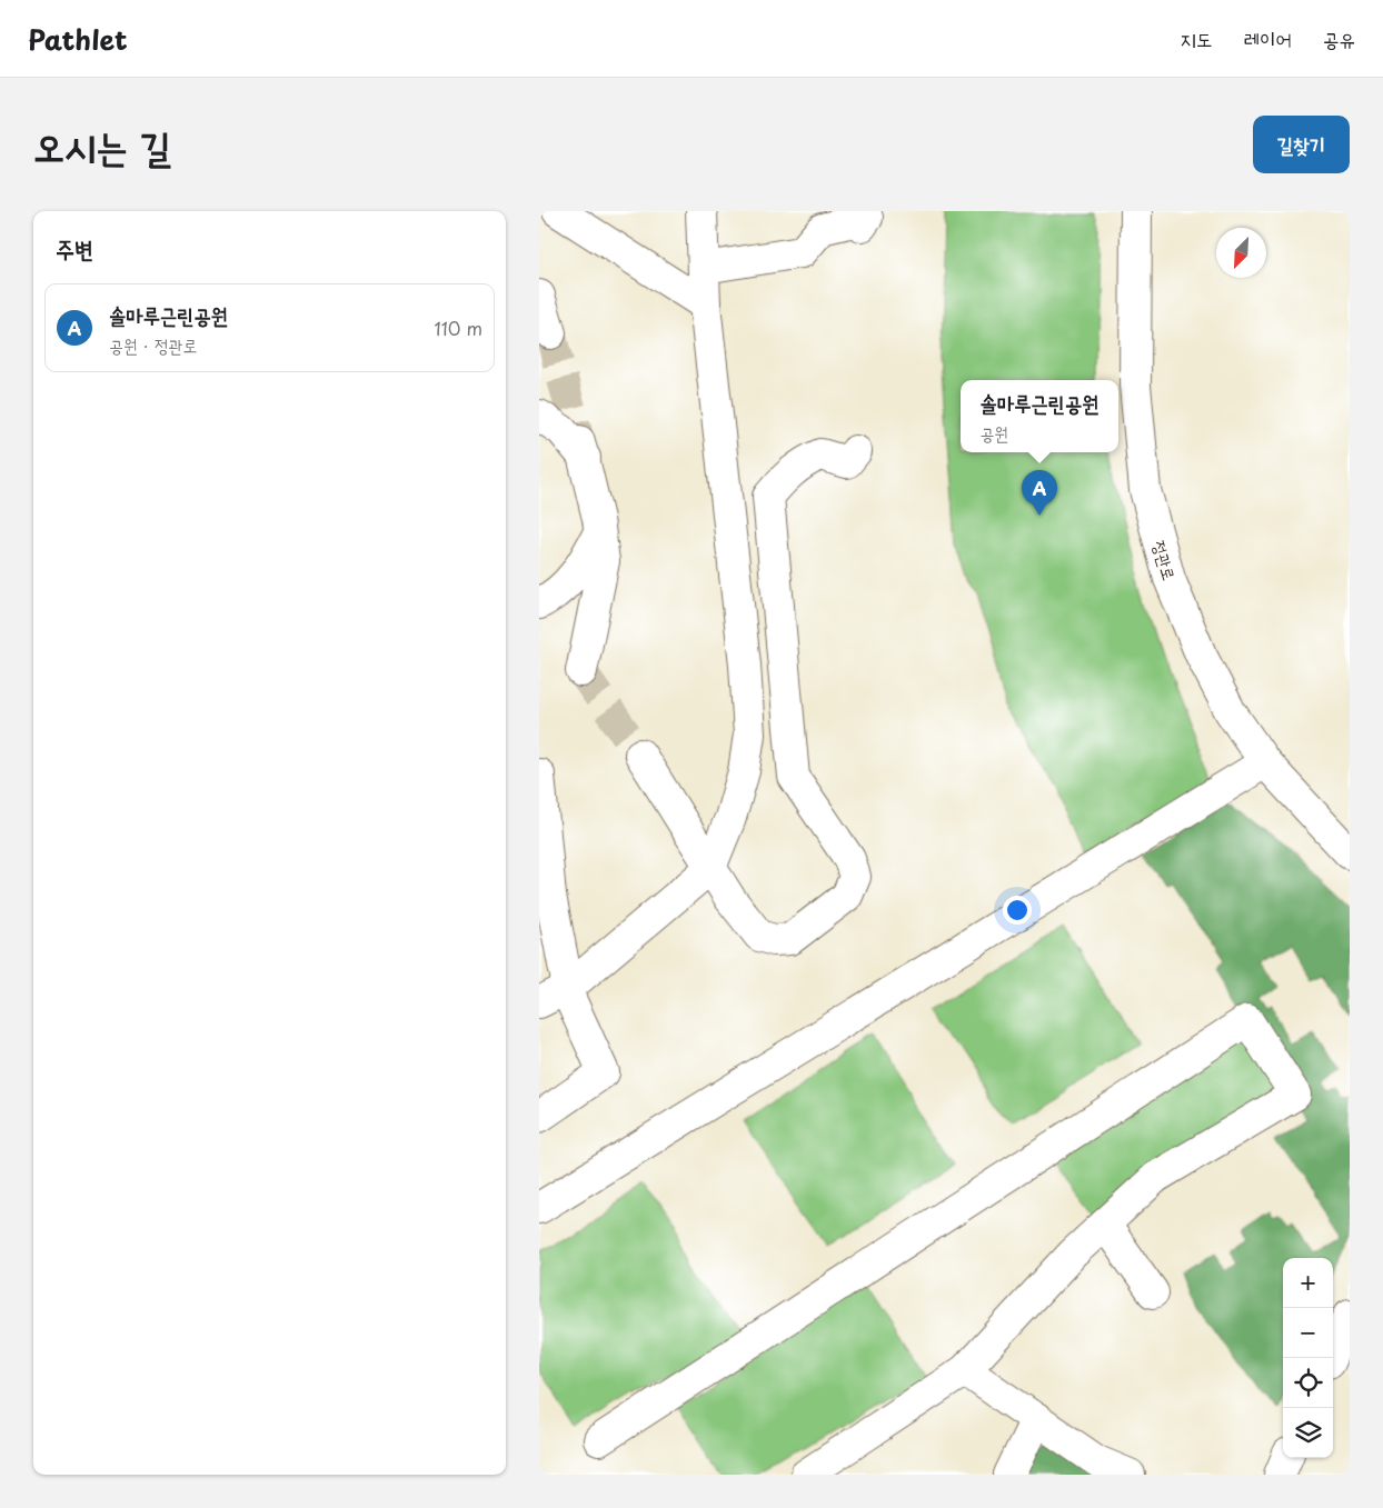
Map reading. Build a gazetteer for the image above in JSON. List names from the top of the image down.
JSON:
{
  "streets": {
    "street": ["정관로"]
  },
  "north": "bottom left",
  "page": {
    "header": "Pathlet",
    "nav": ["지도", "레이어", "공유"],
    "title": "오시는 길",
    "buttons": "길찾기",
    "heading": "주변",
    "list": [
      {
        "mark": "A",
        "name": "솔마루근린공원",
        "note": "공원 · 정관로",
        "value": "110 m"
      }
    ],
    "popup": ["솔마루근린공원", "공원"],
    "pins": "A",
    "map_buttons": ["+", "−"]
  }
}
